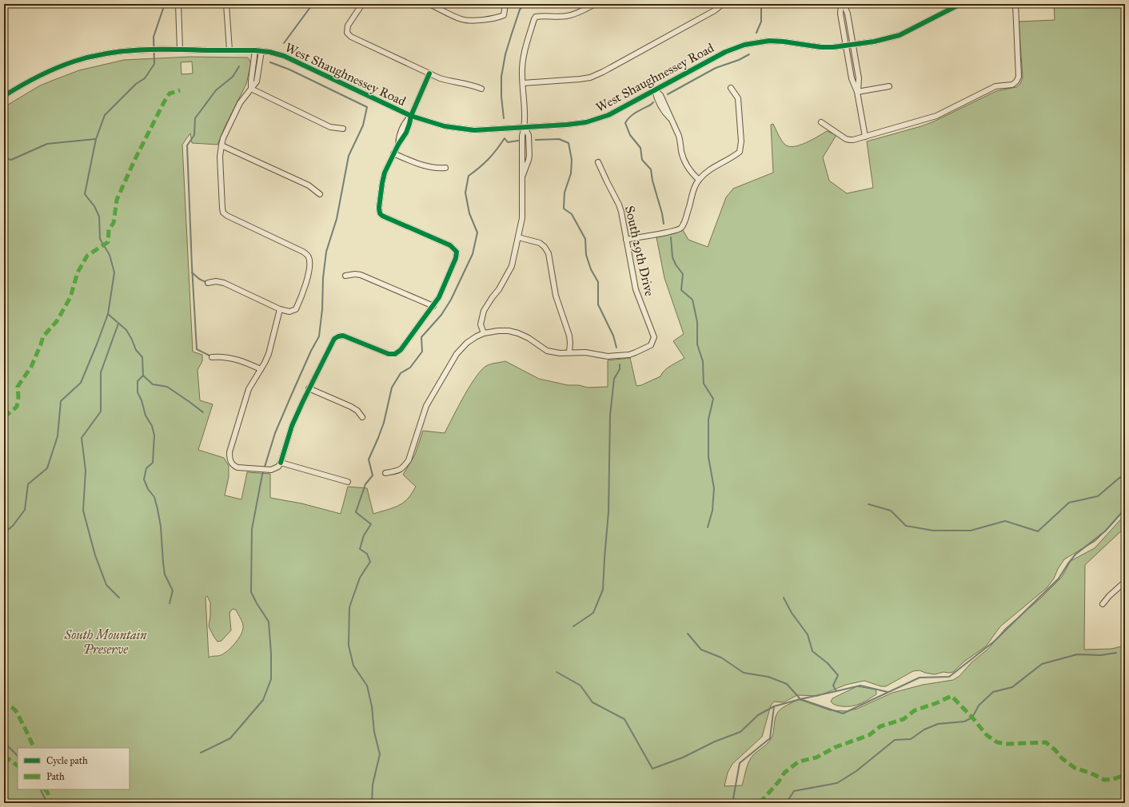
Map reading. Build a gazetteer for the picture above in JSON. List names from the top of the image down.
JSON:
{
  "streets": {
    "street": ["West Shaughnessey Road", "South 29th Drive"]
  },
  "parks": ["South Mountain Preserve"],
  "legend": ["Cycle path", "Path"]
}
